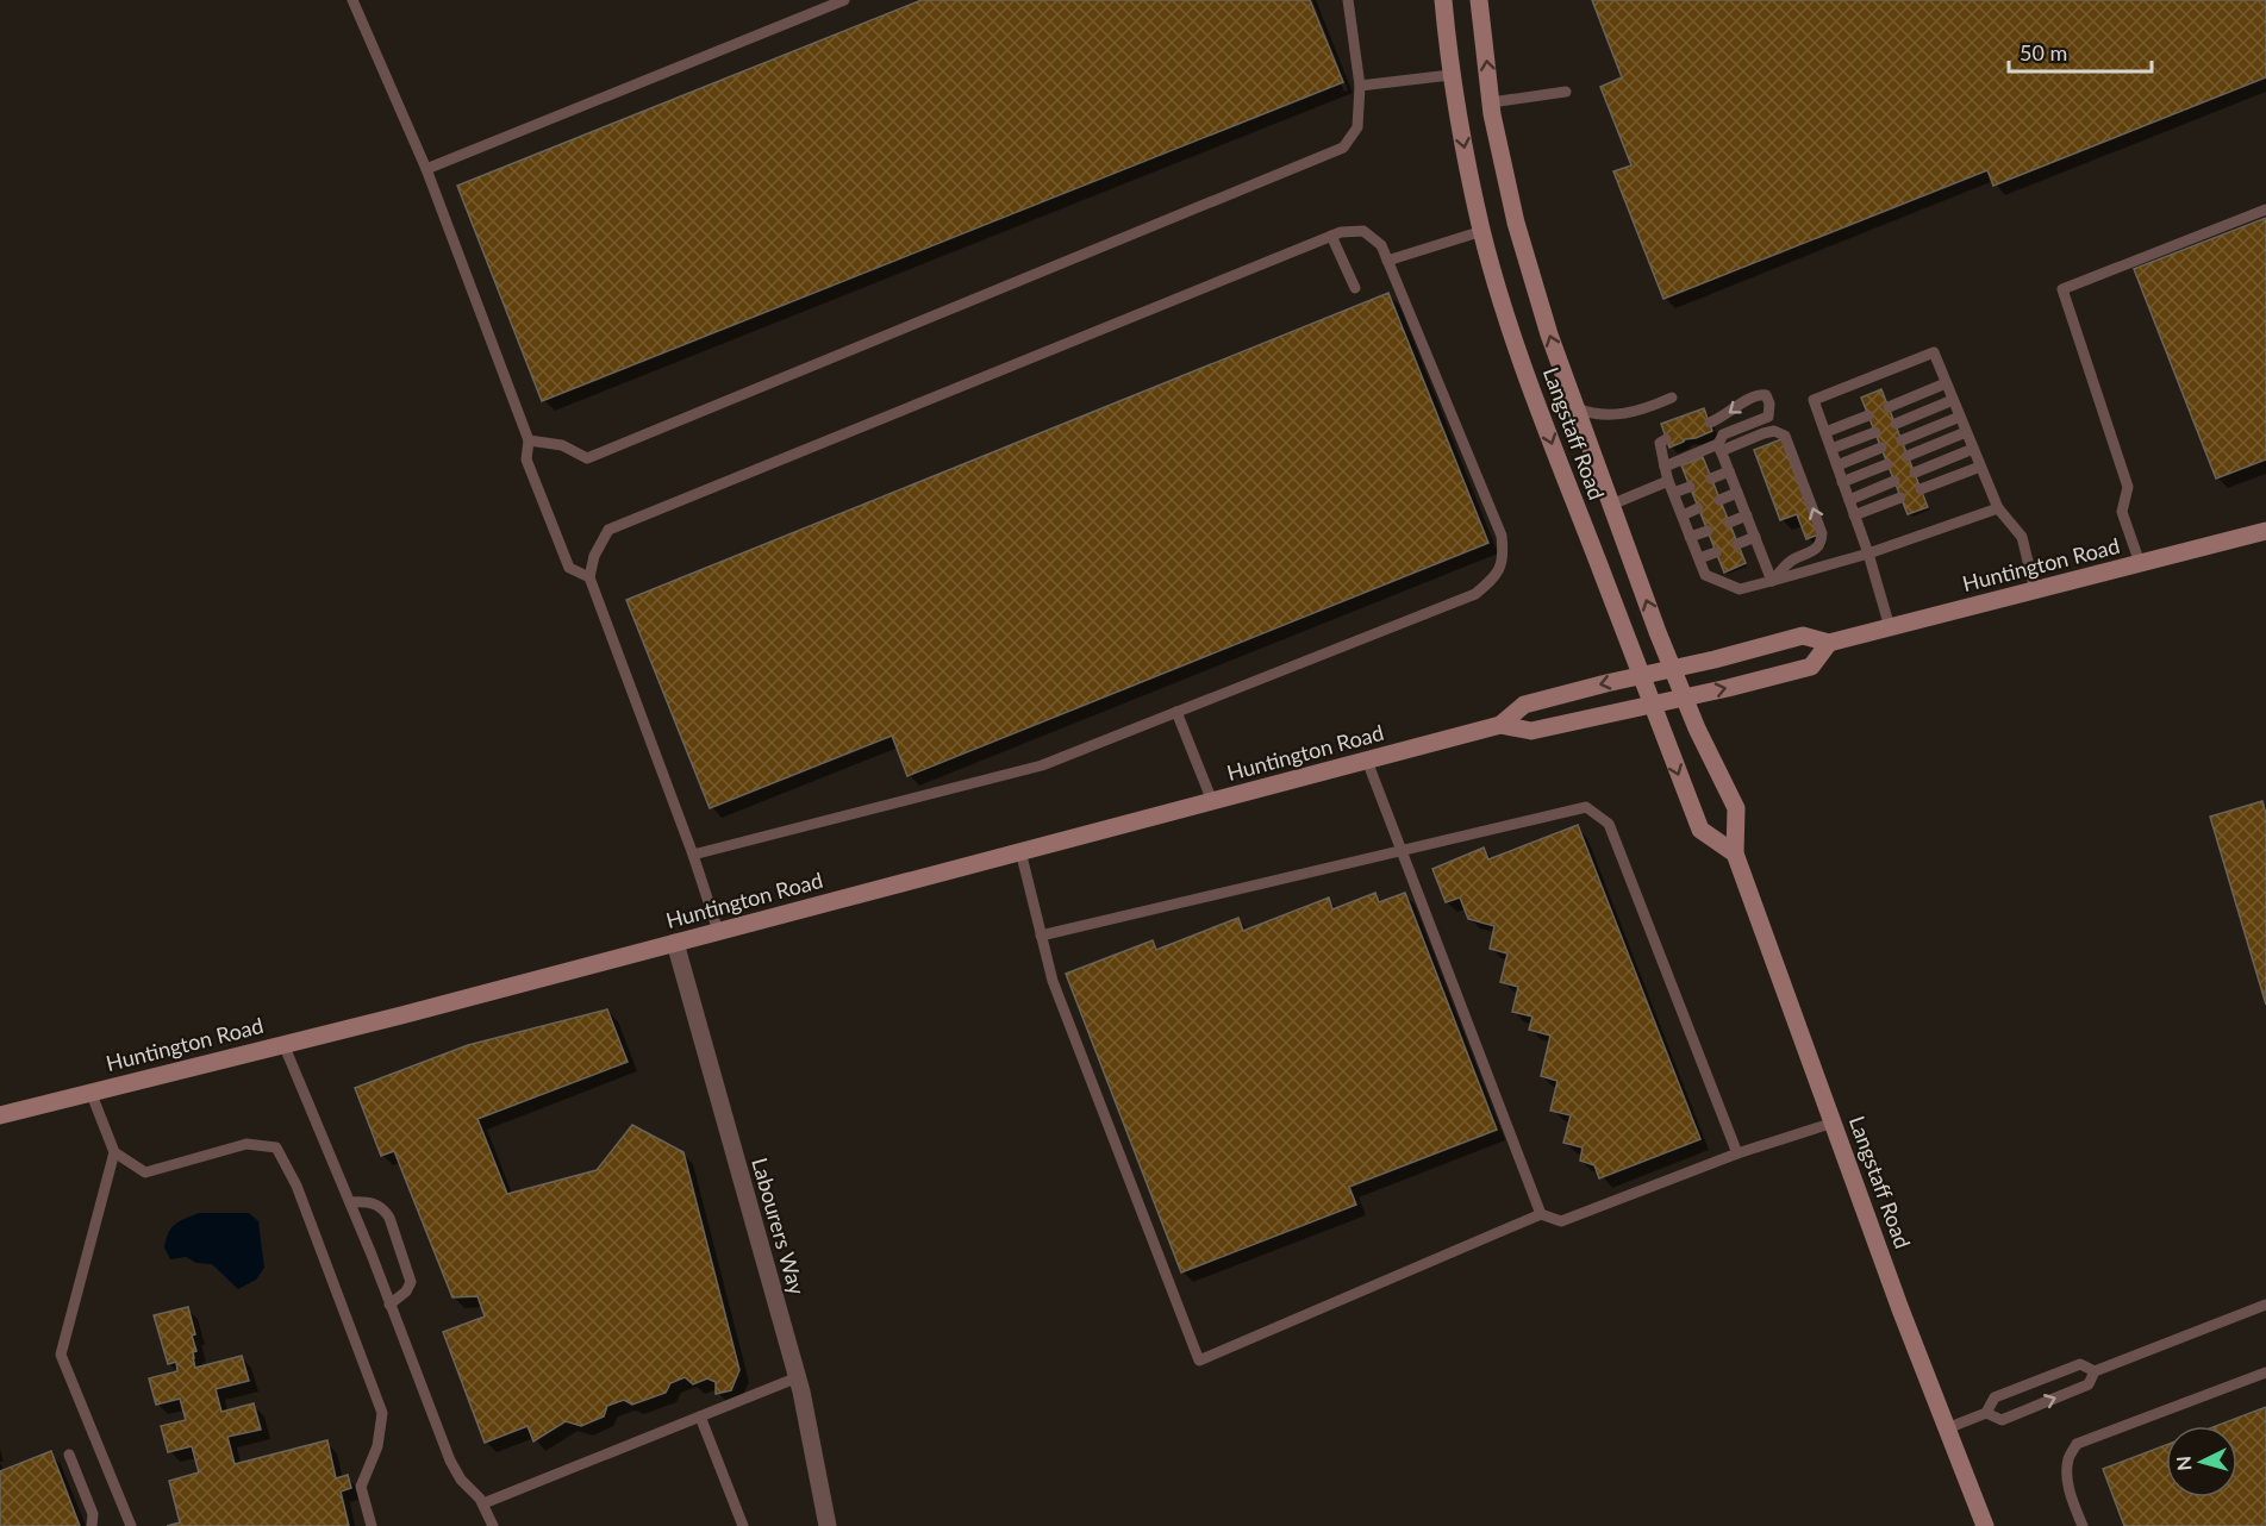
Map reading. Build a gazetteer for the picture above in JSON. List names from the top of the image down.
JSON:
{
  "streets": {
    "street": ["Langstaff Road", "Huntington Road", "Labourers Way"]
  },
  "crossings": [
    ["Langstaff Road", "Huntington Road"],
    ["Huntington Road", "Labourers Way"]
  ],
  "scale_bar": "50 m",
  "north": "left"
}
